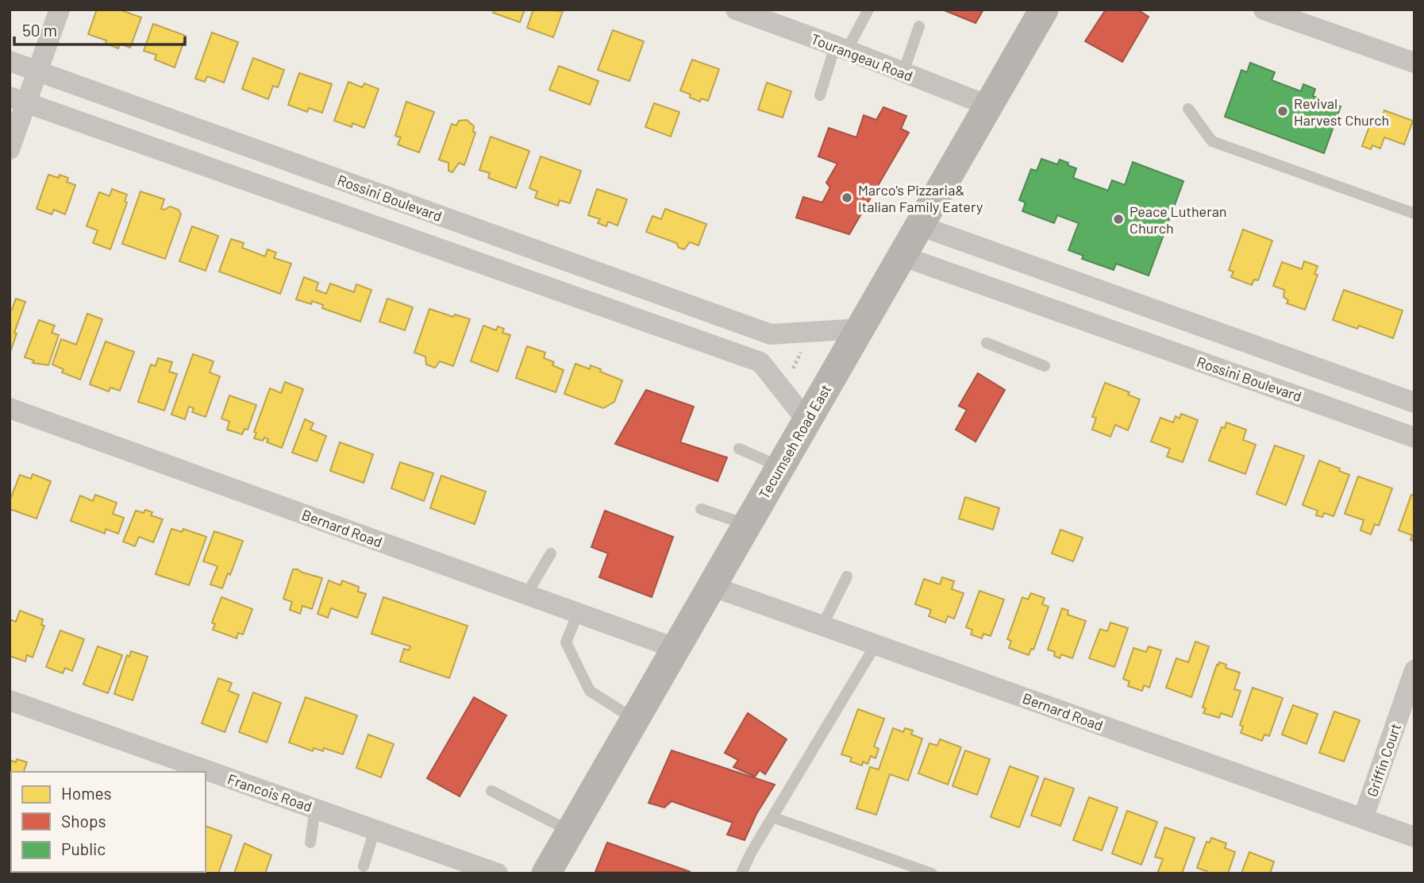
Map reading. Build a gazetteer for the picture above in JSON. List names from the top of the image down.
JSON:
{
  "streets": {
    "main road": ["Tecumseh Road East"],
    "street": [
      "Tourangeau Road",
      "Rossini Boulevard",
      "Bernard Road",
      "Griffin Court",
      "Francois Road"
    ]
  },
  "crossings": [
    ["Tourangeau Road", "Tecumseh Road East"],
    ["Rossini Boulevard", "Tecumseh Road East"],
    ["Tecumseh Road East", "Bernard Road"],
    ["Bernard Road", "Griffin Court"]
  ],
  "places": ["Revival Harvest Church", "Marco's Pizzaria& Italian Family Eatery", "Peace Lutheran Church"],
  "legend": ["Homes", "Shops", "Public"],
  "scale_bar": "50 m"
}
